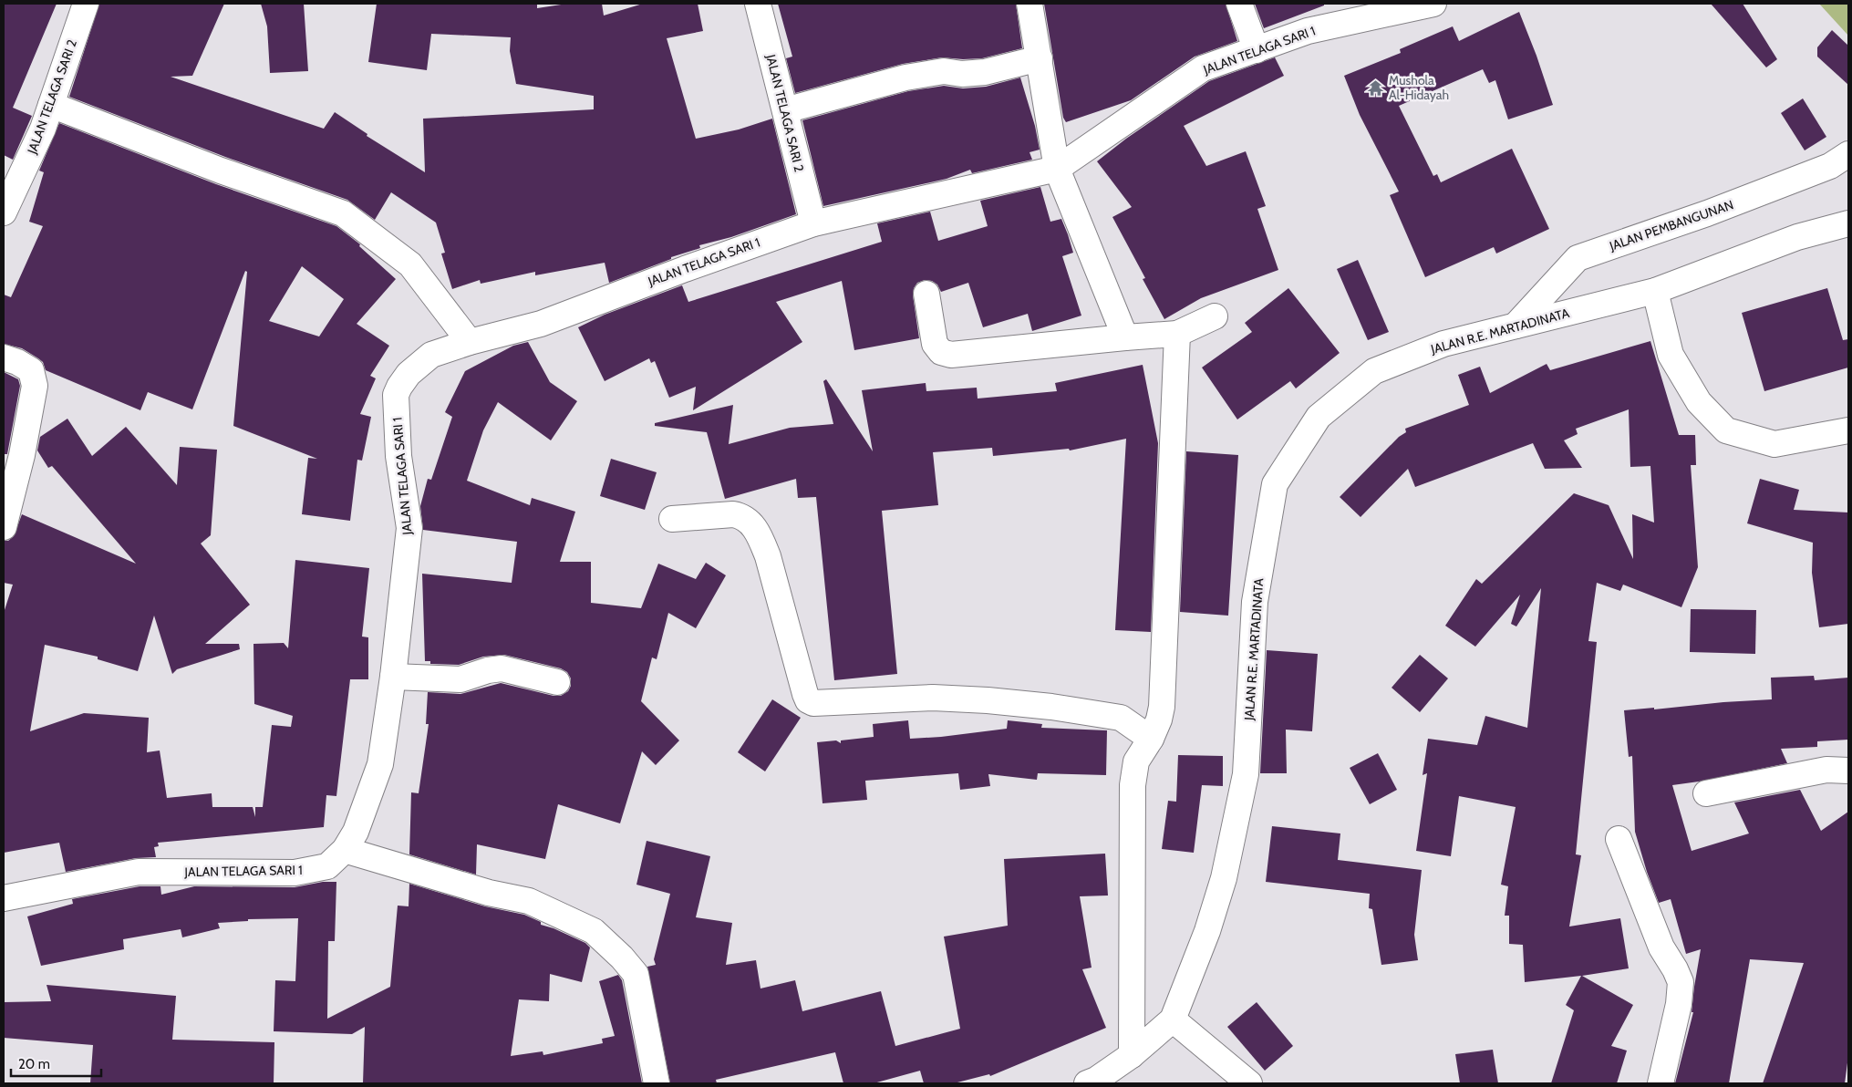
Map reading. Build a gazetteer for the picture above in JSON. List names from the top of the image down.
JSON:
{
  "streets": {
    "street": [
      "JALAN TELAGA SARI 1",
      "JALAN TELAGA SARI 2",
      "JALAN PEMBANGUNAN",
      "JALAN R.E. MARTADINATA"
    ]
  },
  "crossings": [
    ["JALAN TELAGA SARI 1", "JALAN TELAGA SARI 2"],
    ["JALAN PEMBANGUNAN", "JALAN R.E. MARTADINATA"]
  ],
  "places": {
    "temple": ["Mushola Al-Hidayah"]
  },
  "scale_bar": "20 m"
}
